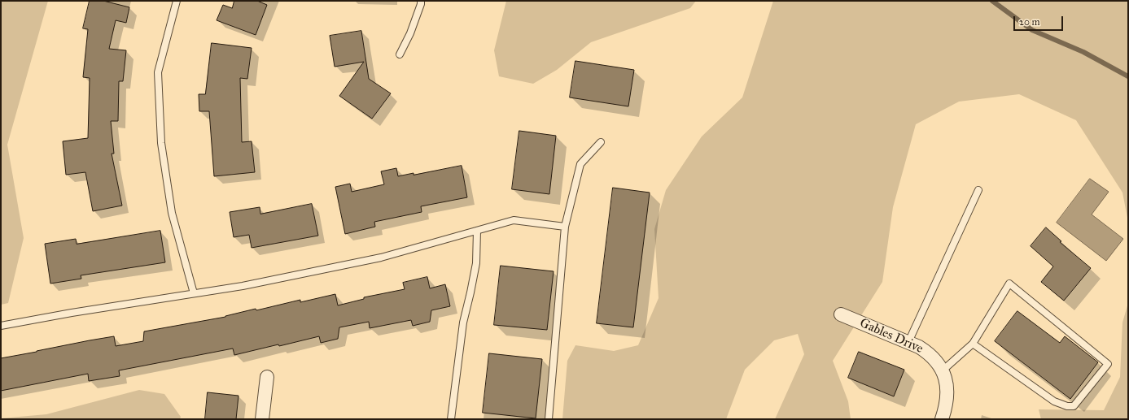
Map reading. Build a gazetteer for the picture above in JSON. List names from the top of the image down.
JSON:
{
  "streets": {
    "street": ["Gables Drive"]
  },
  "scale_bar": "20 m"
}
